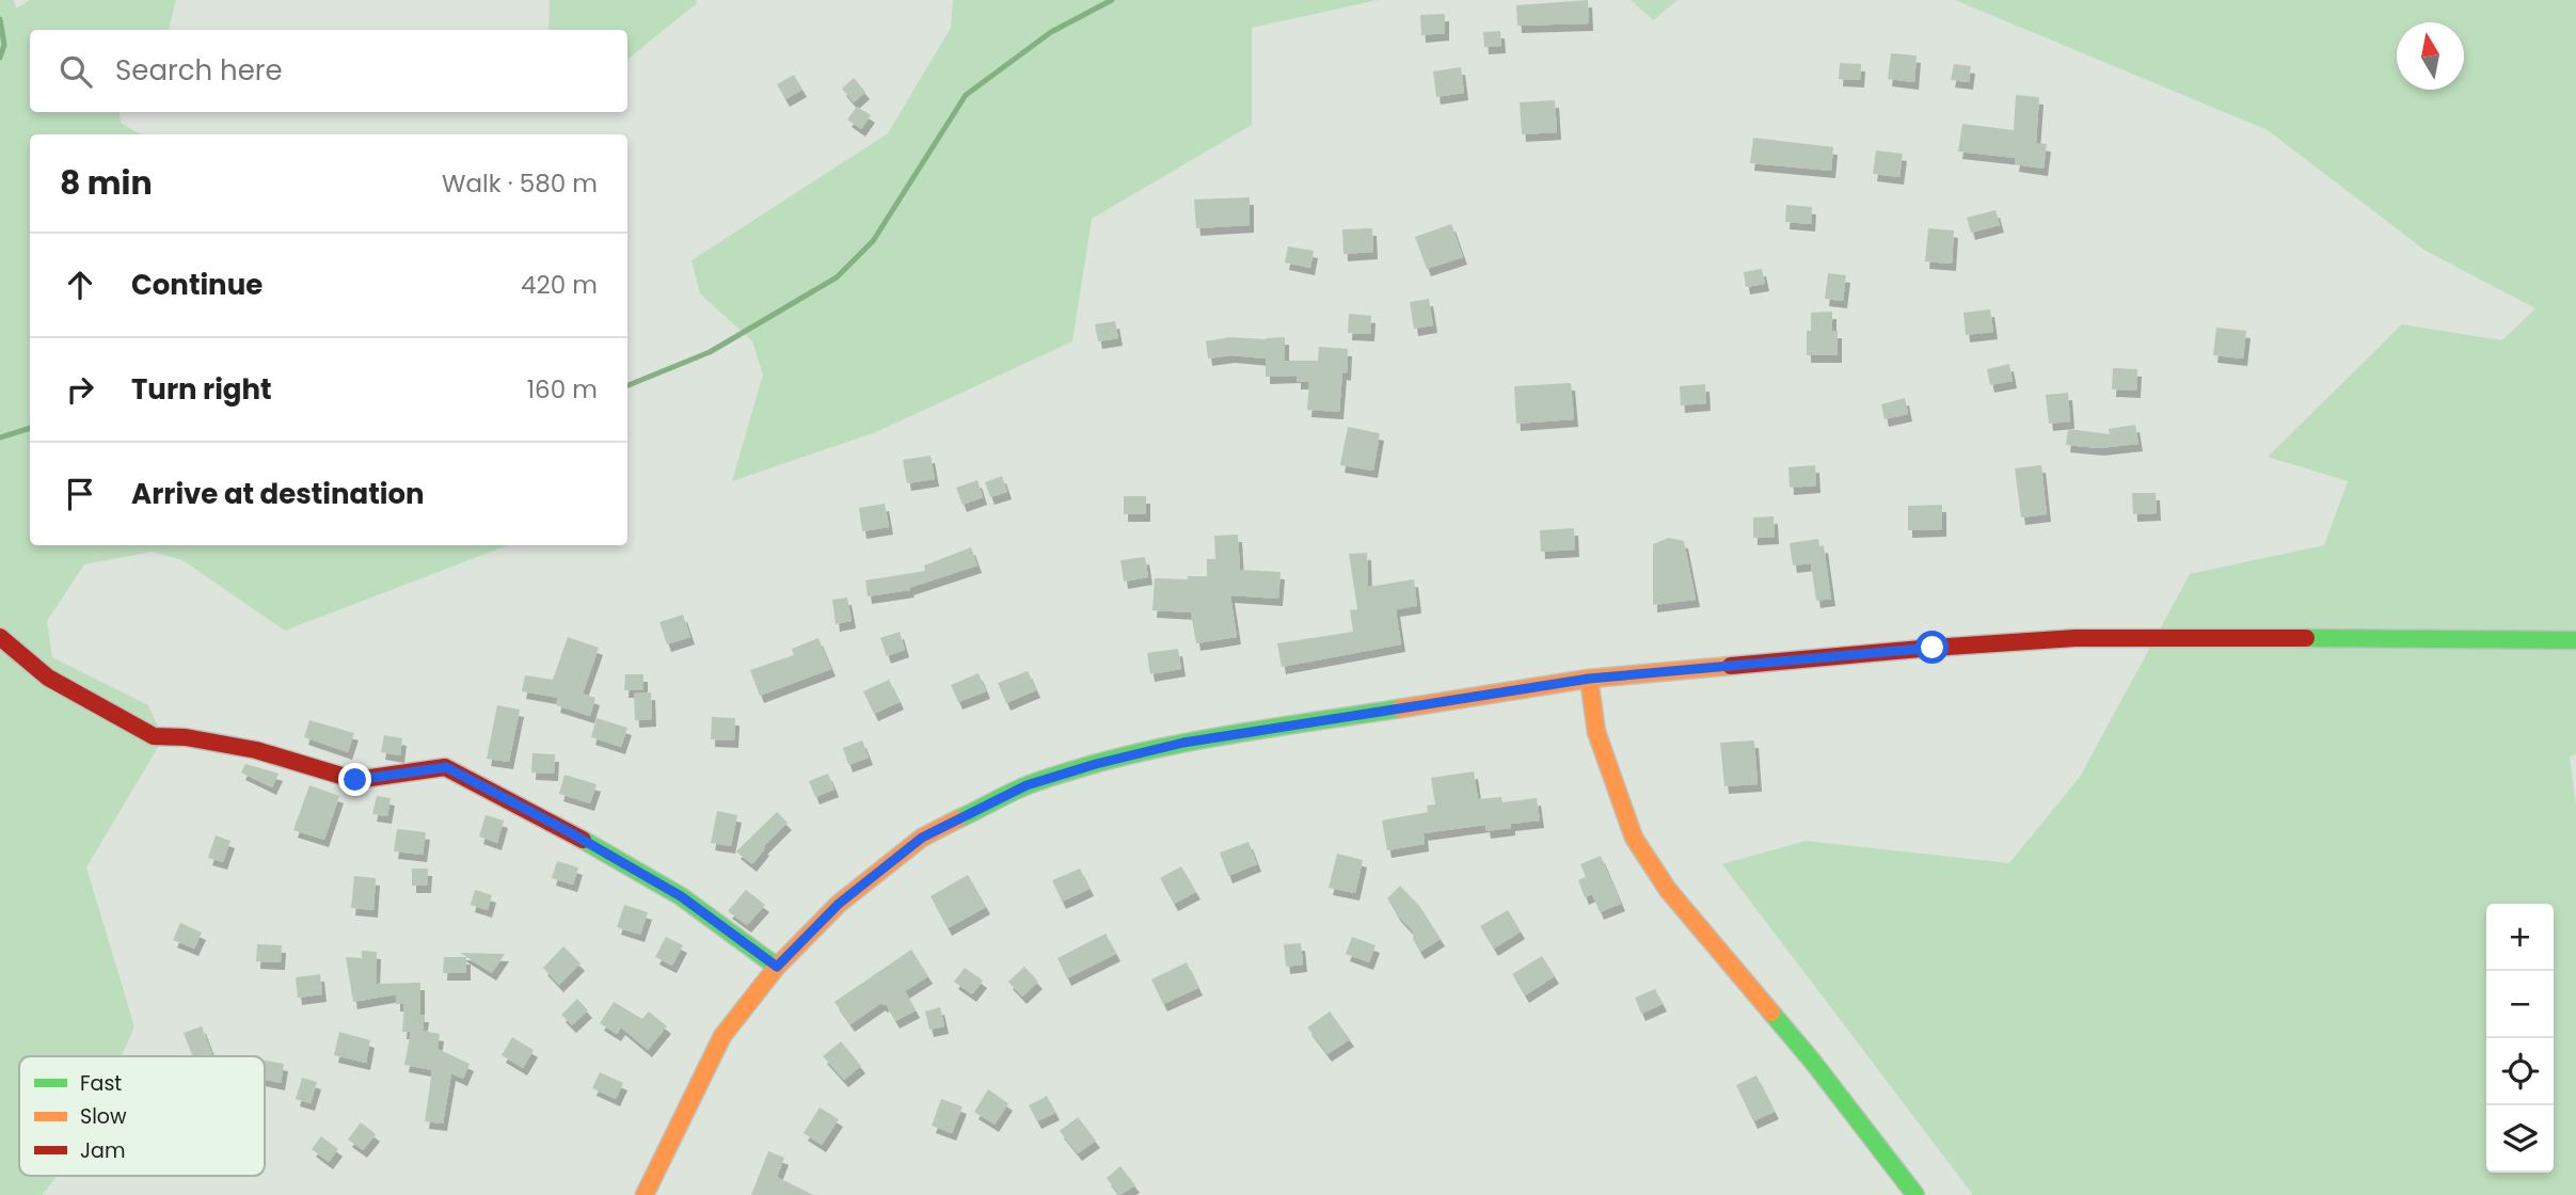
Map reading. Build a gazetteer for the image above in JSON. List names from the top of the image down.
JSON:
{
  "legend": ["Fast", "Slow", "Jam"],
  "north": "top",
  "page": {
    "search": "Search here",
    "heading": ["8 min", "Walk · 580 m"],
    "list": [
      ["Continue", "420 m"],
      ["Turn right", "160 m"],
      "Arrive at destination"
    ],
    "map_buttons": ["+", "−"]
  }
}
